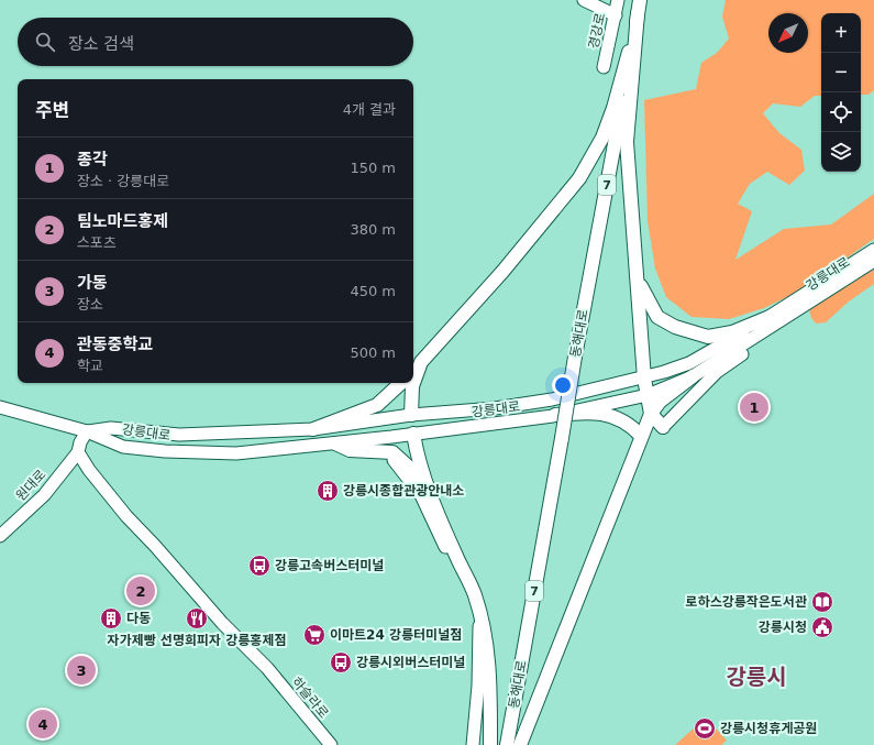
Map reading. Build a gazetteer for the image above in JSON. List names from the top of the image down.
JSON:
{
  "streets": {
    "main road": ["7", "동해대로"],
    "street": [
      "경강로",
      "강릉대로",
      "원대로",
      "하슬라로"
    ]
  },
  "crossings": [
    ["강릉대로", "원대로"],
    ["원대로", "하슬라로"]
  ],
  "districts": ["강릉시"],
  "places": {
    "building": ["강릉시종합관광안내소", "다동"],
    "bus stop": ["강릉고속버스터미널", "강릉시외버스터미널"],
    "library": ["로하스강릉작은도서관"],
    "restaurant": ["자가제빵 선명희피자 강릉홍제점"],
    "public building": ["강릉시청"],
    "supermarket": ["이마트24 강릉터미널점"],
    "sports": ["강릉시청휴게공원"]
  },
  "north": "bottom left",
  "page": {
    "map_buttons": ["+", "−"],
    "search": "장소 검색",
    "heading": ["주변", "4개 결과"],
    "list": [
      {
        "mark": "1",
        "name": "종각",
        "note": "장소 · 강릉대로",
        "value": "150 m"
      },
      {
        "mark": "2",
        "name": "팀노마드홍제",
        "note": "스포츠",
        "value": "380 m"
      },
      {
        "mark": "3",
        "name": "가동",
        "note": "장소",
        "value": "450 m"
      },
      {
        "mark": "4",
        "name": "관동중학교",
        "note": "학교",
        "value": "500 m"
      }
    ],
    "pins": [
      "1",
      "2",
      "3",
      "4"
    ]
  }
}
